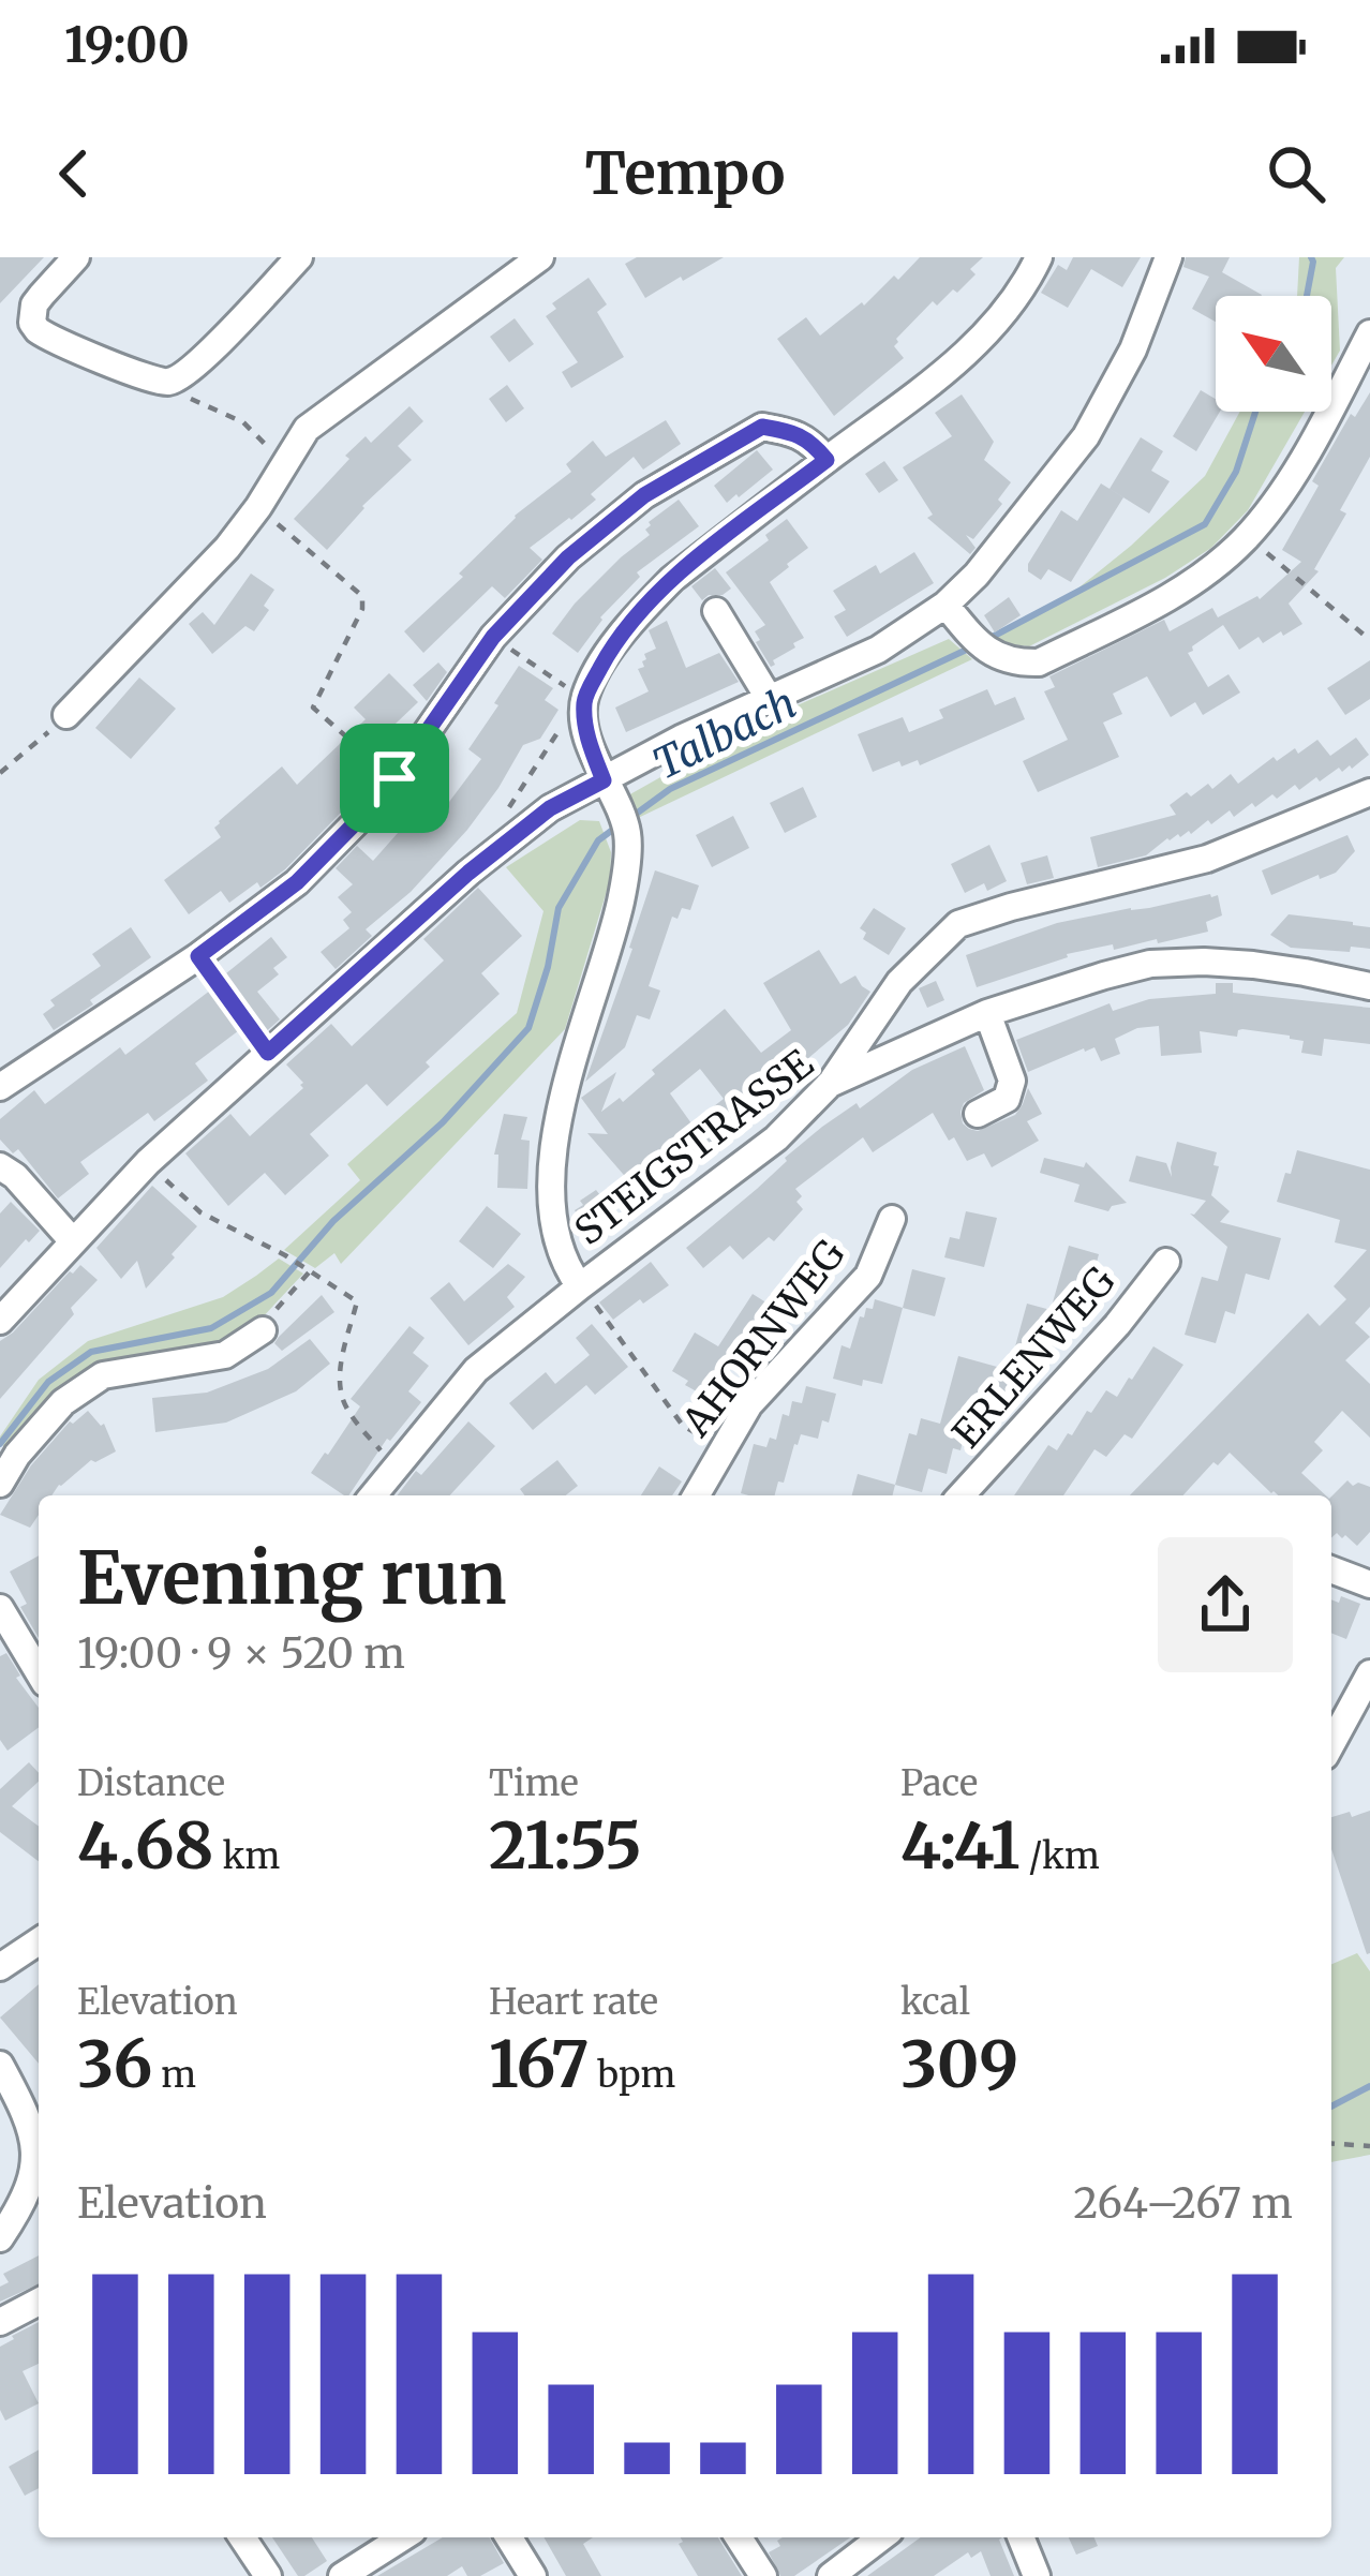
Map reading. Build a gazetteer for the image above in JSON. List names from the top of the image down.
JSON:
{
  "streets": {
    "street": ["STEIGSTRASSE", "AHORNWEG", "ERLENWEG"]
  },
  "water": ["Talbach"],
  "north": "top left",
  "page": {
    "status": "19:00",
    "header": "Tempo",
    "heading": ["Evening run", "19:00 · 9 × 520 m"],
    "stats": [
      ["Distance", "4.68 km"],
      ["Time", "21:55"],
      ["Pace", "4:41 /km"],
      ["Elevation", "36 m"],
      ["Heart rate", "167 bpm"],
      ["kcal", "309"]
    ],
    "chart": ["Elevation", "264–267 m"]
  }
}
